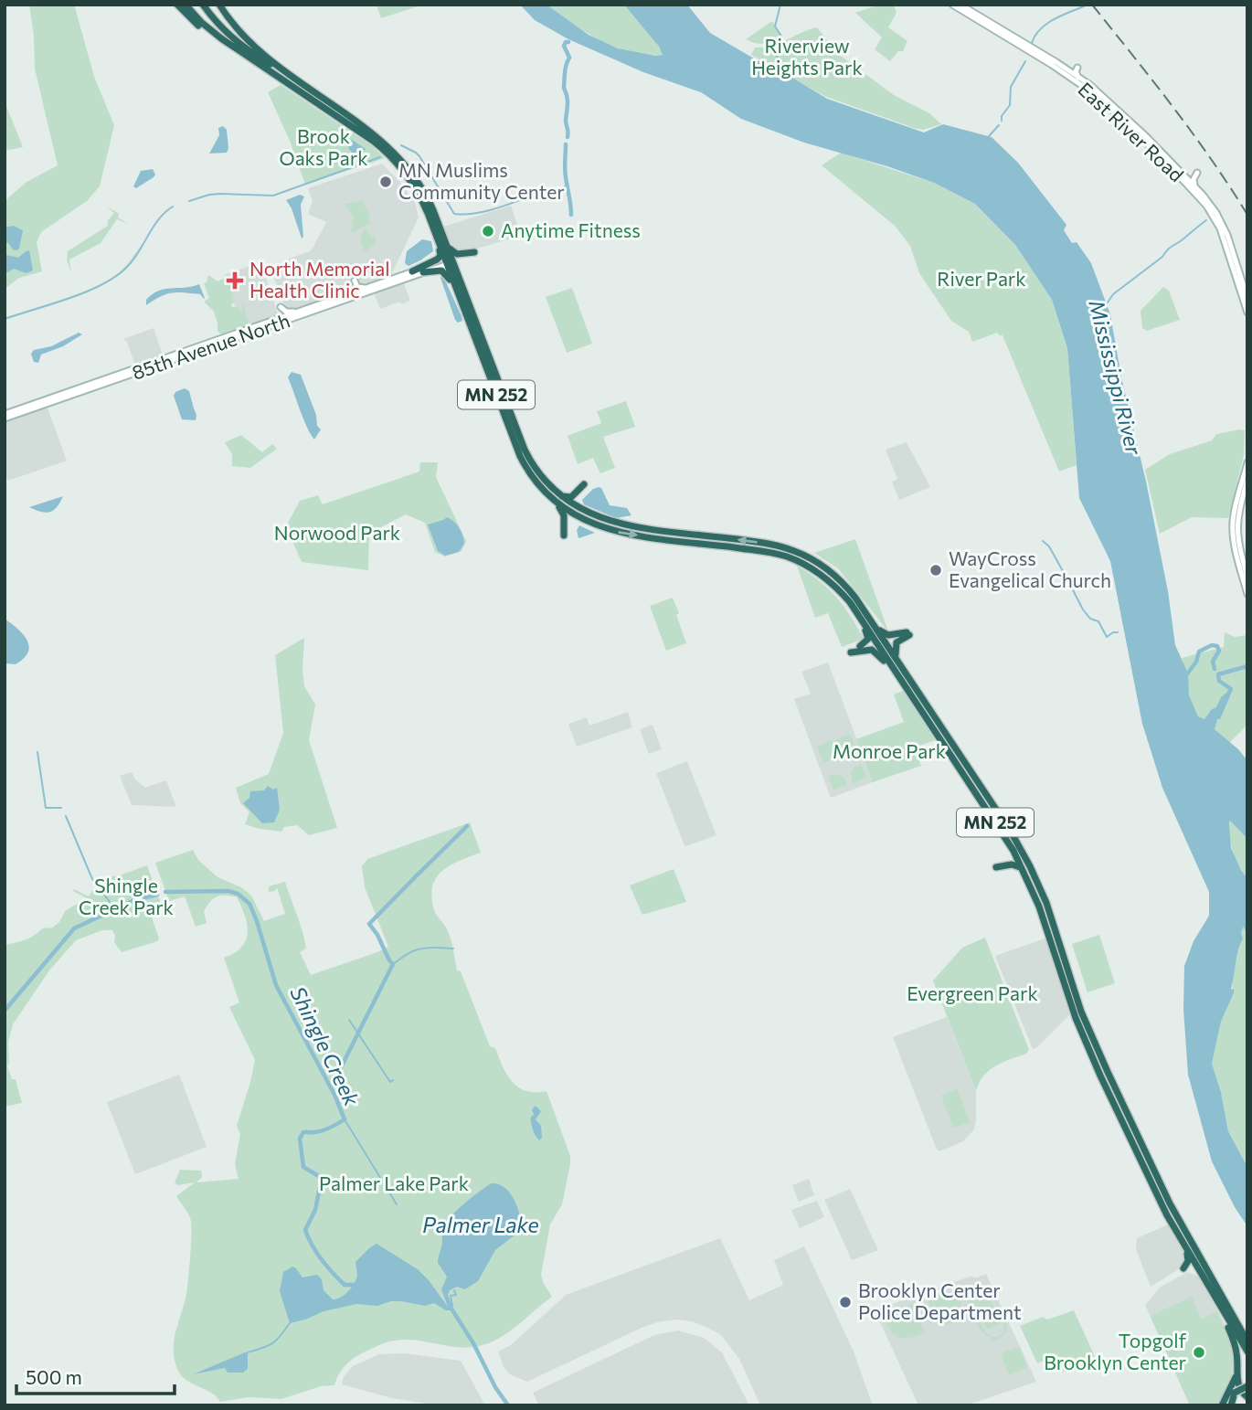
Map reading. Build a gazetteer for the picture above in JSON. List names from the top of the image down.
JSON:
{
  "streets": {
    "highway": ["MN 252"],
    "main road": ["East River Road", "85th Avenue North"]
  },
  "crossings": [
    ["85th Avenue North", "MN 252"]
  ],
  "water": ["Mississippi River", "Shingle Creek", "Palmer Lake"],
  "parks": [
    "Riverview Heights Park",
    "Brook Oaks Park",
    "River Park",
    "Norwood Park",
    "Monroe Park",
    "Shingle Creek Park",
    "Evergreen Park",
    "Palmer Lake Park"
  ],
  "places": {
    "other": [
      "MN Muslims Community Center",
      "Anytime Fitness",
      "WayCross Evangelical Church",
      "Brooklyn Center Police Department",
      "Topgolf Brooklyn Center"
    ],
    "health": ["North Memorial Health Clinic"]
  },
  "scale_bar": "500 m"
}
